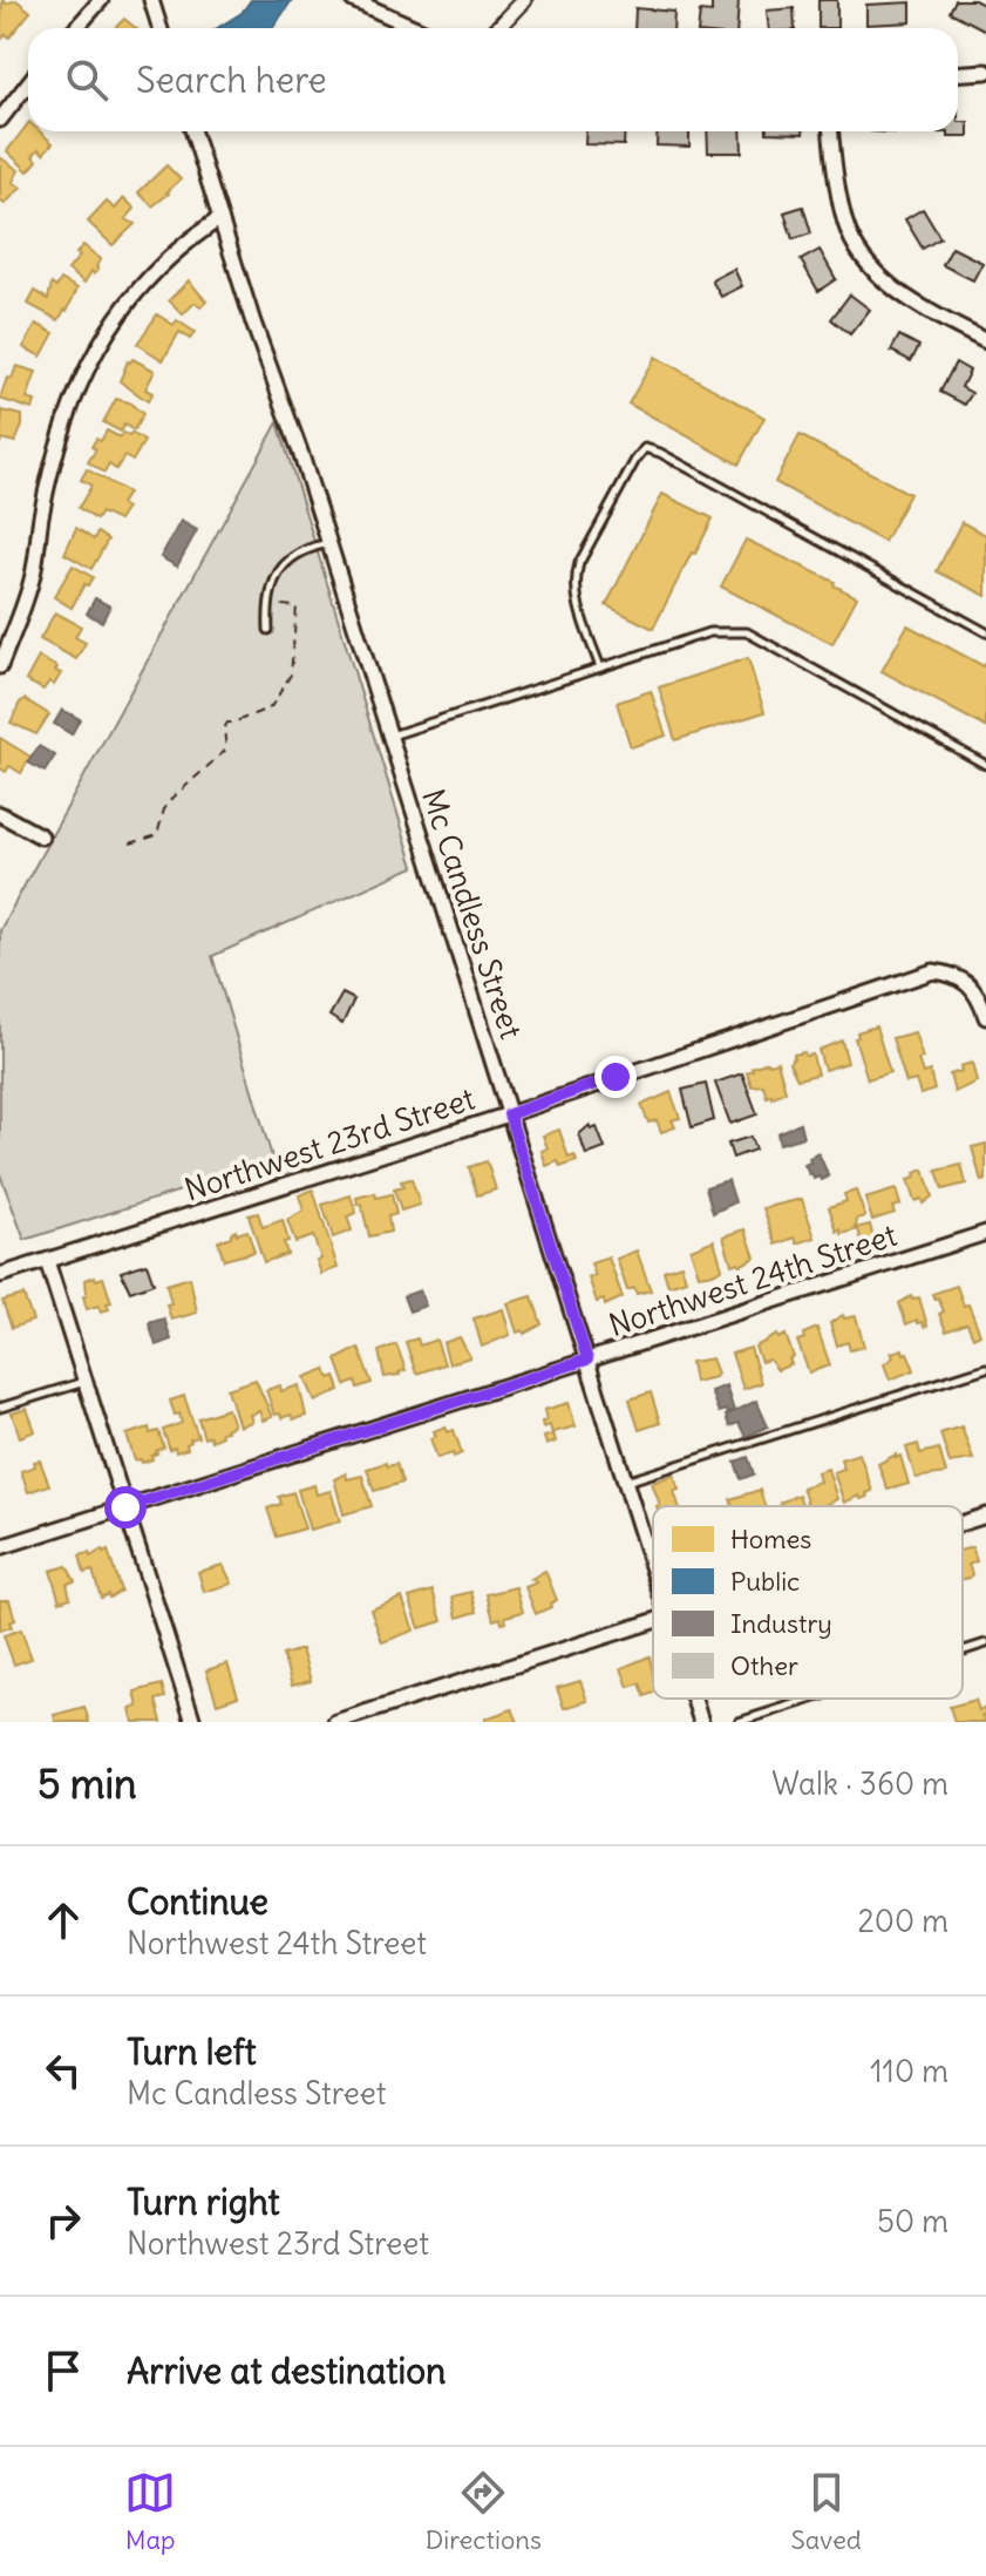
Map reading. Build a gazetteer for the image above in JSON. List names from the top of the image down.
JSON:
{
  "streets": {
    "street": ["Mc Candless Street", "Northwest 23rd Street", "Northwest 24th Street"]
  },
  "crossings": [
    ["Mc Candless Street", "Northwest 23rd Street"],
    ["Mc Candless Street", "Northwest 24th Street"]
  ],
  "legend": [
    "Homes",
    "Public",
    "Industry",
    "Other"
  ],
  "page": {
    "search": "Search here",
    "heading": ["5 min", "Walk · 360 m"],
    "list": [
      ["Continue", "Northwest 24th Street", "200 m"],
      ["Turn left", "Mc Candless Street", "110 m"],
      ["Turn right", "Northwest 23rd Street", "50 m"],
      "Arrive at destination"
    ],
    "nav": ["Map", "Directions", "Saved"]
  }
}
